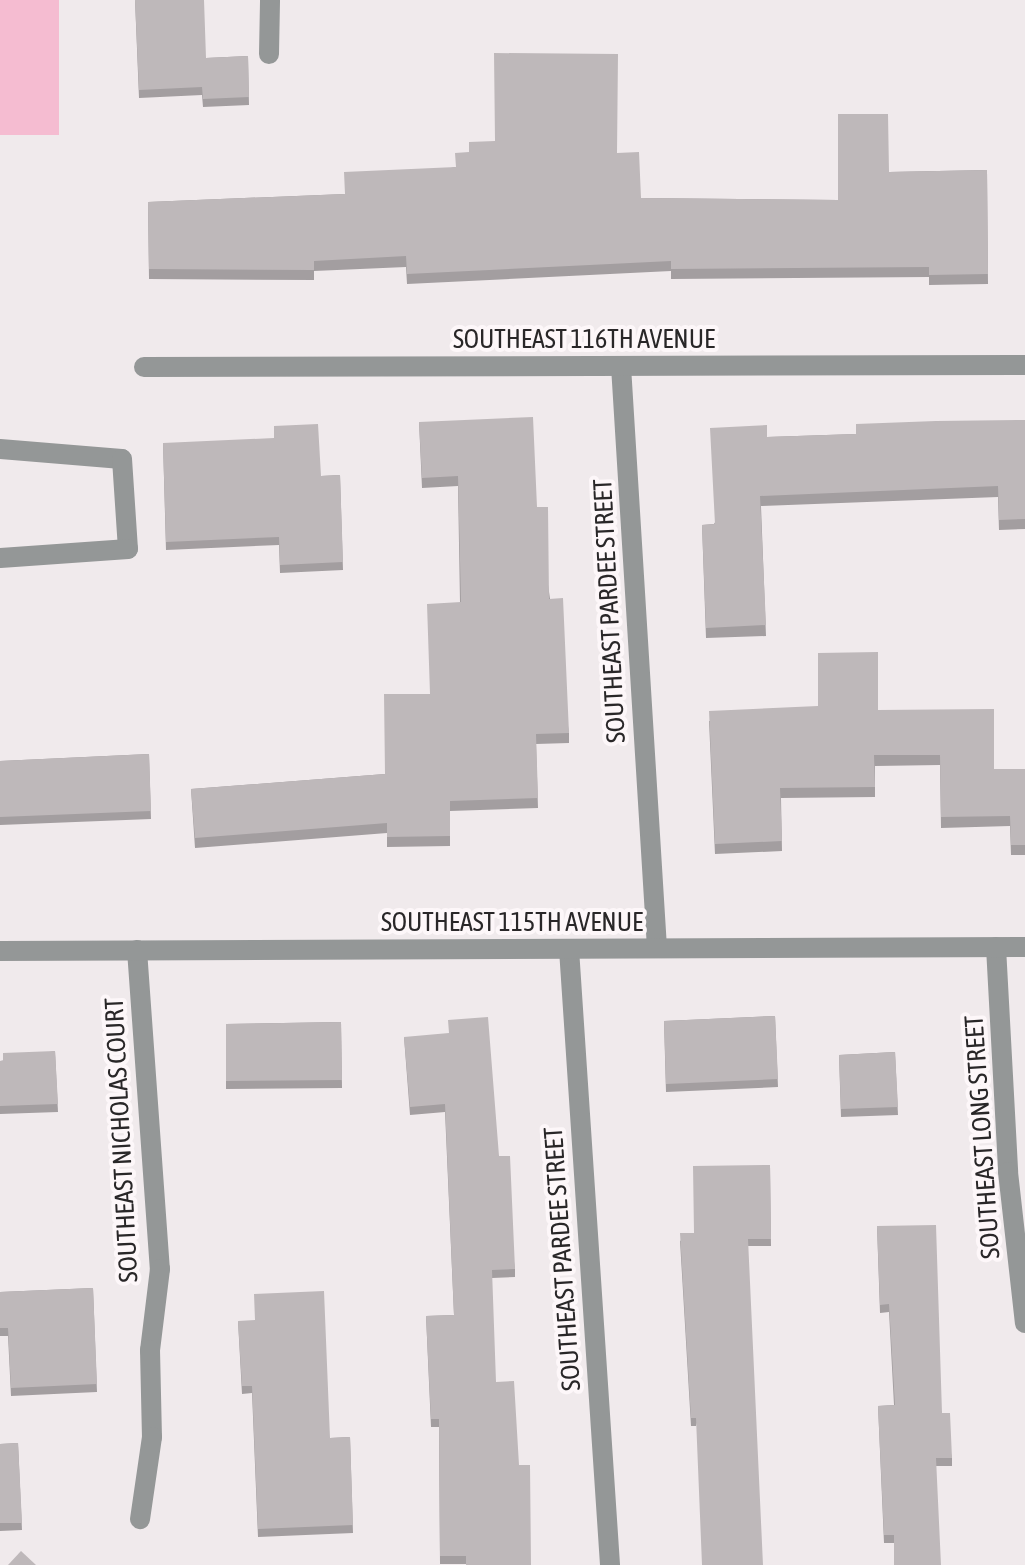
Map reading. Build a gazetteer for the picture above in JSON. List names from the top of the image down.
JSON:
{
  "streets": {
    "street": [
      "SOUTHEAST 116TH AVENUE",
      "SOUTHEAST PARDEE STREET",
      "SOUTHEAST 115TH AVENUE",
      "SOUTHEAST LONG STREET",
      "SOUTHEAST NICHOLAS COURT"
    ]
  },
  "crossings": [
    ["SOUTHEAST 116TH AVENUE", "SOUTHEAST PARDEE STREET"],
    ["SOUTHEAST PARDEE STREET", "SOUTHEAST 115TH AVENUE"],
    ["SOUTHEAST 115TH AVENUE", "SOUTHEAST LONG STREET"],
    ["SOUTHEAST 115TH AVENUE", "SOUTHEAST NICHOLAS COURT"]
  ]
}
